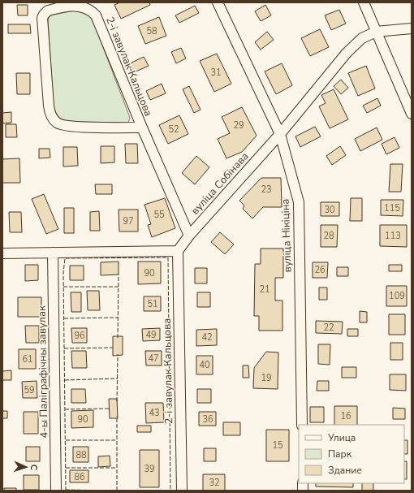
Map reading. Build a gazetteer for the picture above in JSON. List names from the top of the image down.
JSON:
{
  "streets": {
    "street": [
      "2-і завулак Кальцова",
      "вуліца Собінава",
      "вуліца Нікіціна",
      "4-ы Паліграфічны завулак"
    ]
  },
  "crossings": [
    ["2-і завулак Кальцова", "вуліца Собінава"],
    ["вуліца Собінава", "вуліца Нікіціна"]
  ],
  "house_numbers": [
    "58",
    "31",
    "29",
    "52",
    "23",
    "115",
    "30",
    "55",
    "97",
    "28",
    "113",
    "26",
    "90",
    "21",
    "109",
    "51",
    "22",
    "49",
    "96",
    "42",
    "47",
    "61",
    "40",
    "19",
    "59",
    "43",
    "16",
    "90",
    "36",
    "15",
    "88",
    "39",
    "86",
    "32"
  ],
  "legend": ["Улица", "Парк", "Здание"],
  "north": "right"
}
